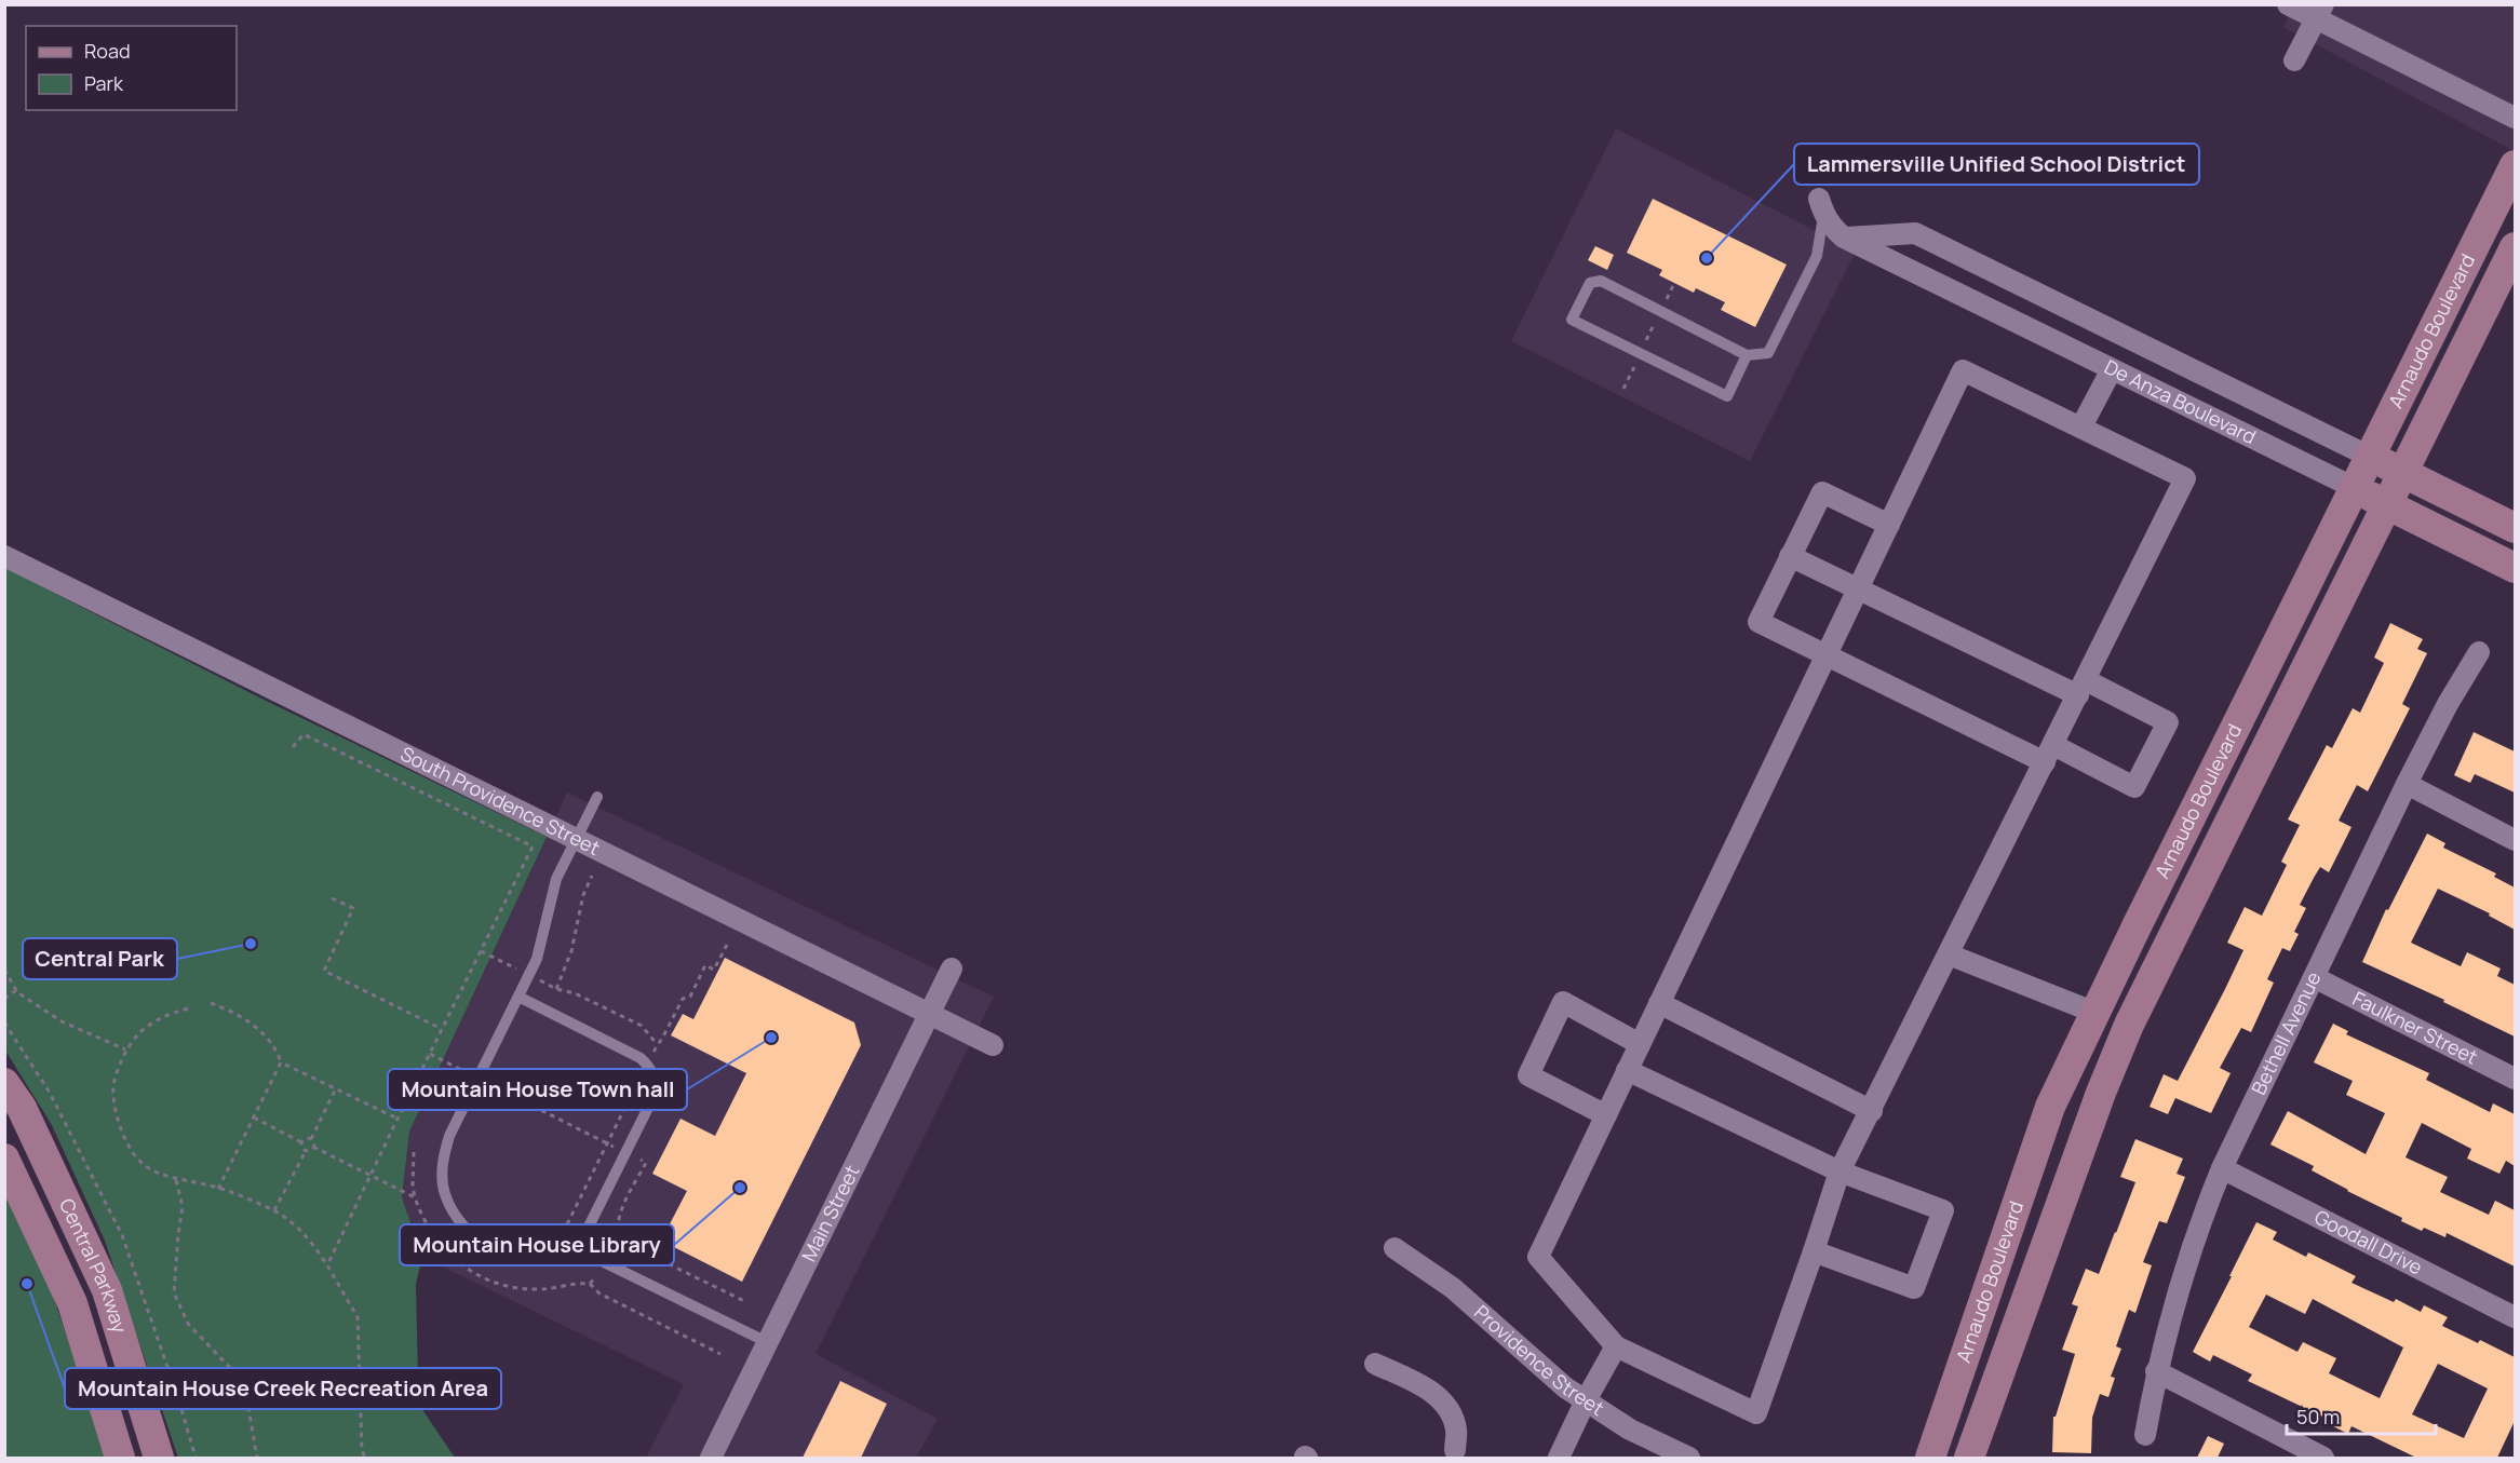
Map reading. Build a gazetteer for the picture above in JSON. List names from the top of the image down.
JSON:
{
  "streets": {
    "street": [
      "Arnaudo Boulevard",
      "De Anza Boulevard",
      "South Providence Street",
      "Faulkner Street",
      "Bethell Avenue",
      "Main Street",
      "Goodall Drive",
      "Central Parkway",
      "Providence Street"
    ]
  },
  "crossings": [
    ["Arnaudo Boulevard", "De Anza Boulevard"],
    ["South Providence Street", "Main Street"],
    ["Faulkner Street", "Bethell Avenue"],
    ["Bethell Avenue", "Goodall Drive"]
  ],
  "places": [
    "Lammersville Unified School District",
    "Central Park",
    "Mountain House Town hall",
    "Mountain House Library",
    "Mountain House Creek Recreation Area"
  ],
  "legend": ["Road", "Park"],
  "scale_bar": "50 m"
}
